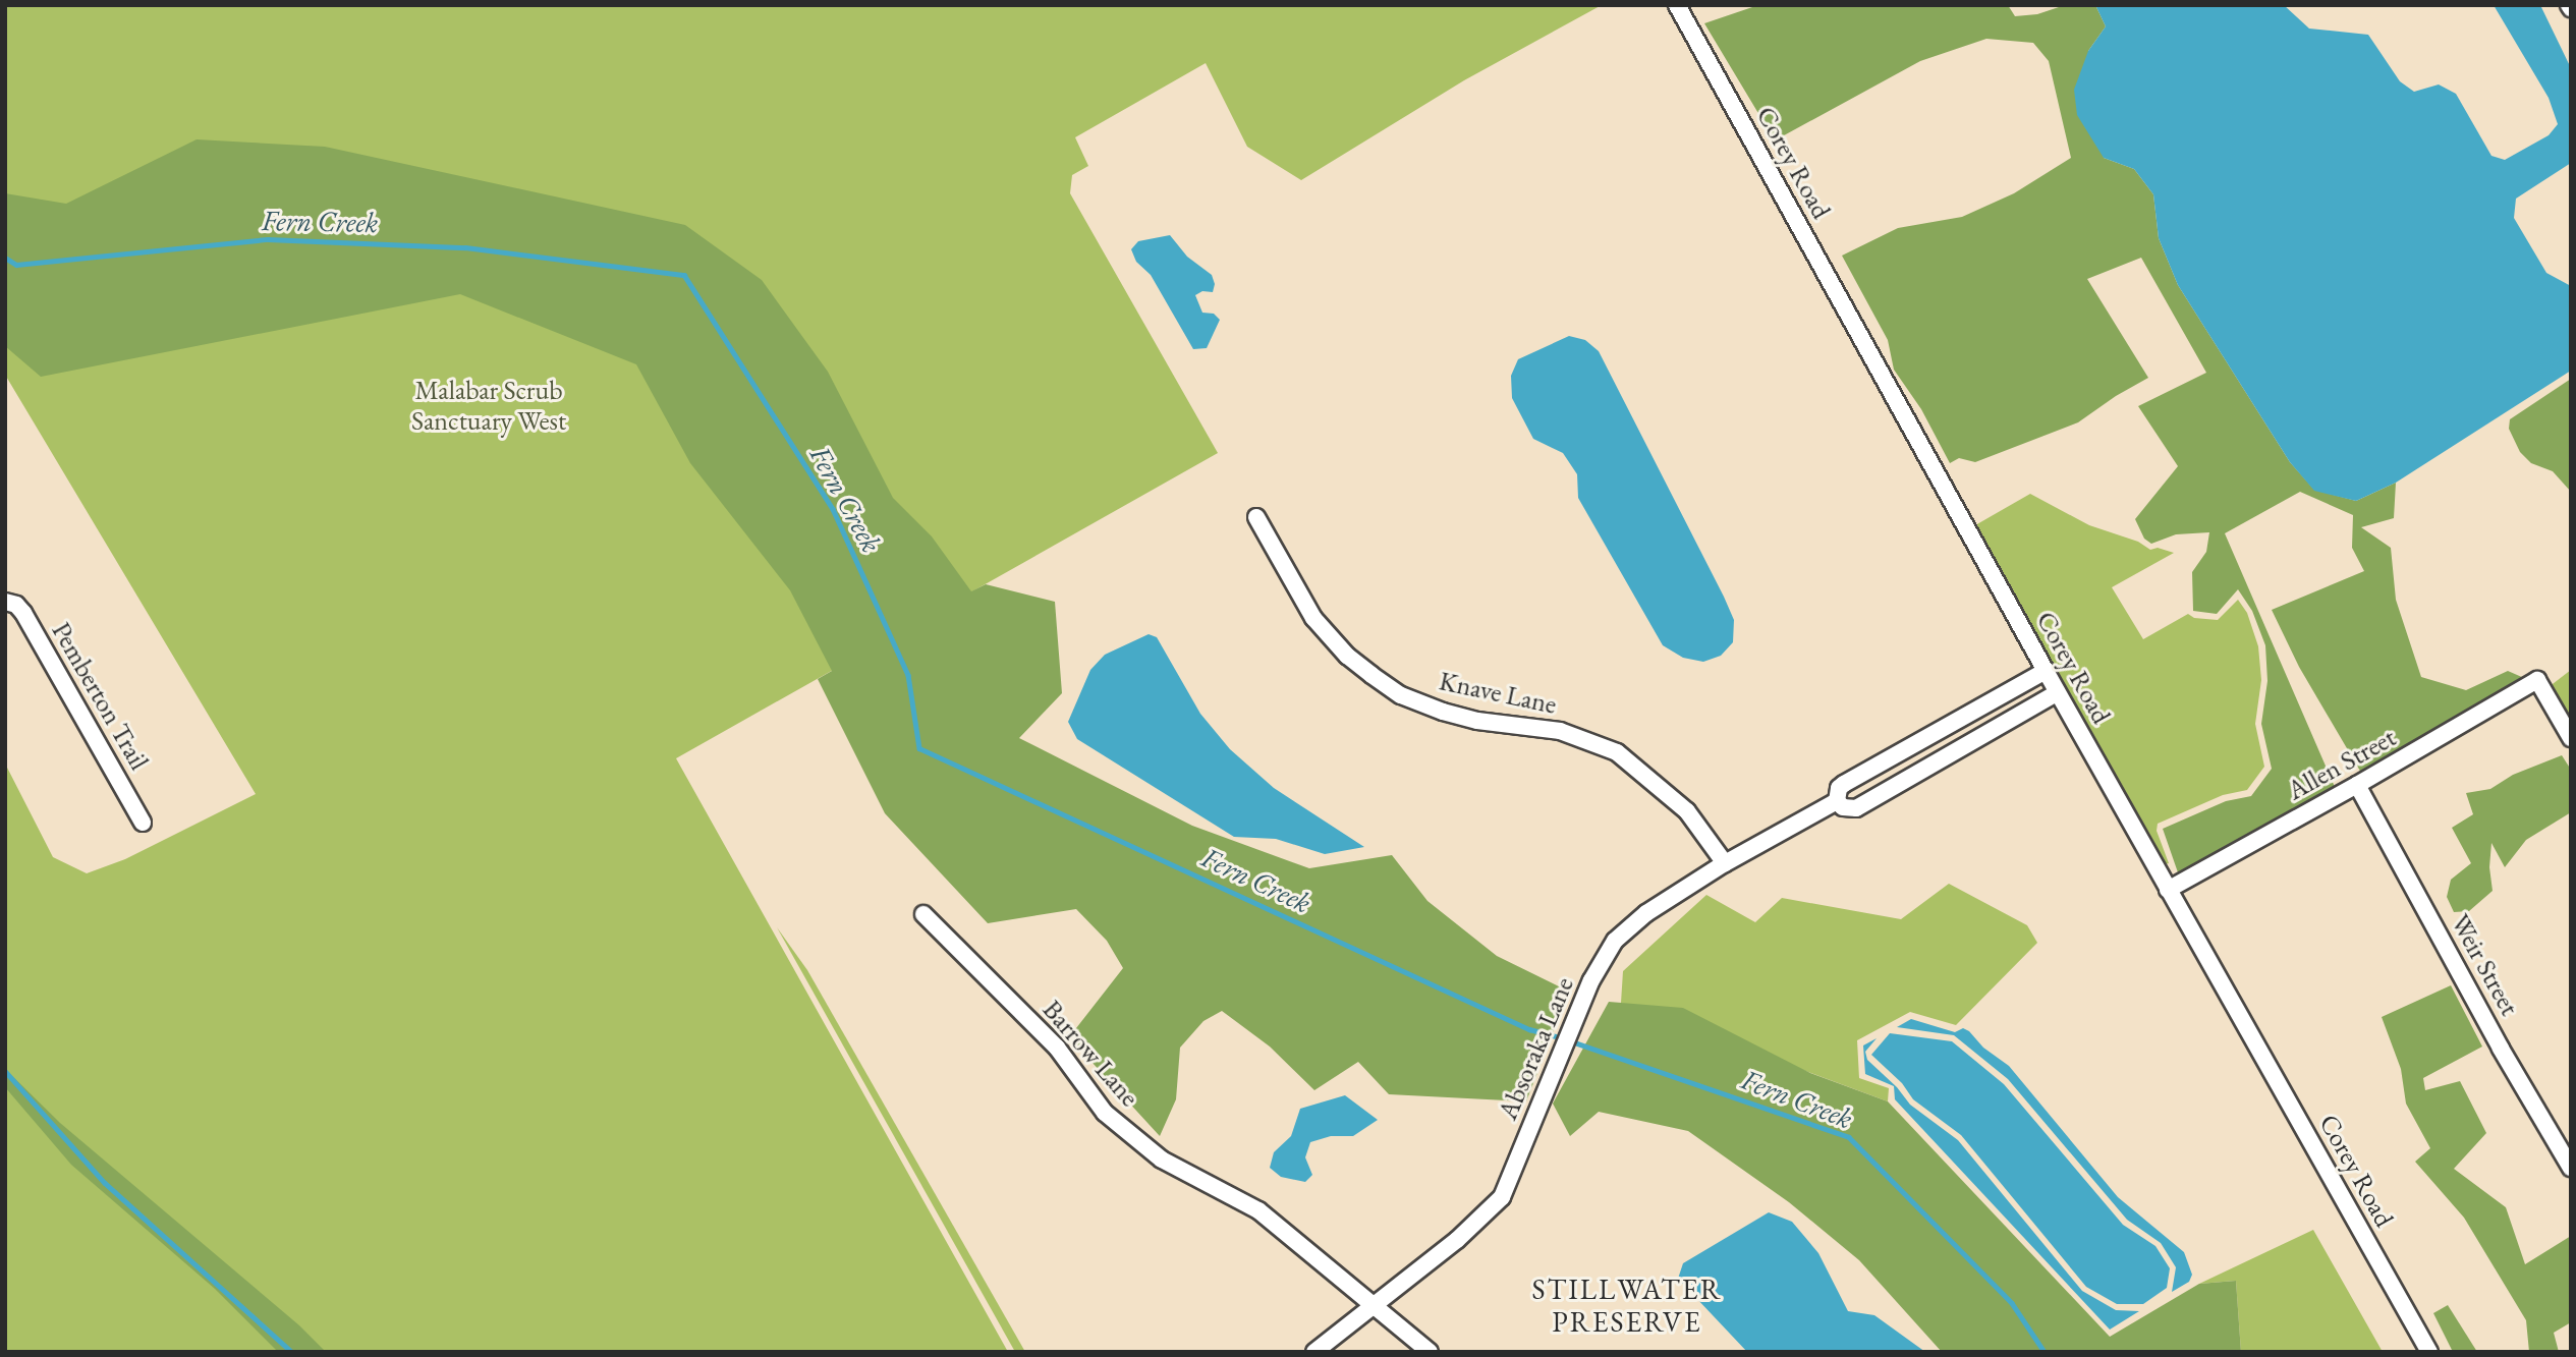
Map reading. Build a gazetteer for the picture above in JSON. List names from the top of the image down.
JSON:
{
  "streets": {
    "street": [
      "Corey Road",
      "Knave Lane",
      "Pemberton Trail",
      "Allen Street",
      "Weir Street",
      "Absoraka Lane",
      "Barrow Lane"
    ]
  },
  "crossings": [
    ["Corey Road", "Allen Street"],
    ["Corey Road", "Absoraka Lane"],
    ["Knave Lane", "Absoraka Lane"],
    ["Allen Street", "Weir Street"],
    ["Absoraka Lane", "Barrow Lane"]
  ],
  "districts": ["STILLWATER PRESERVE"],
  "water": ["Fern Creek"],
  "parks": ["Malabar Scrub Sanctuary West"]
}
